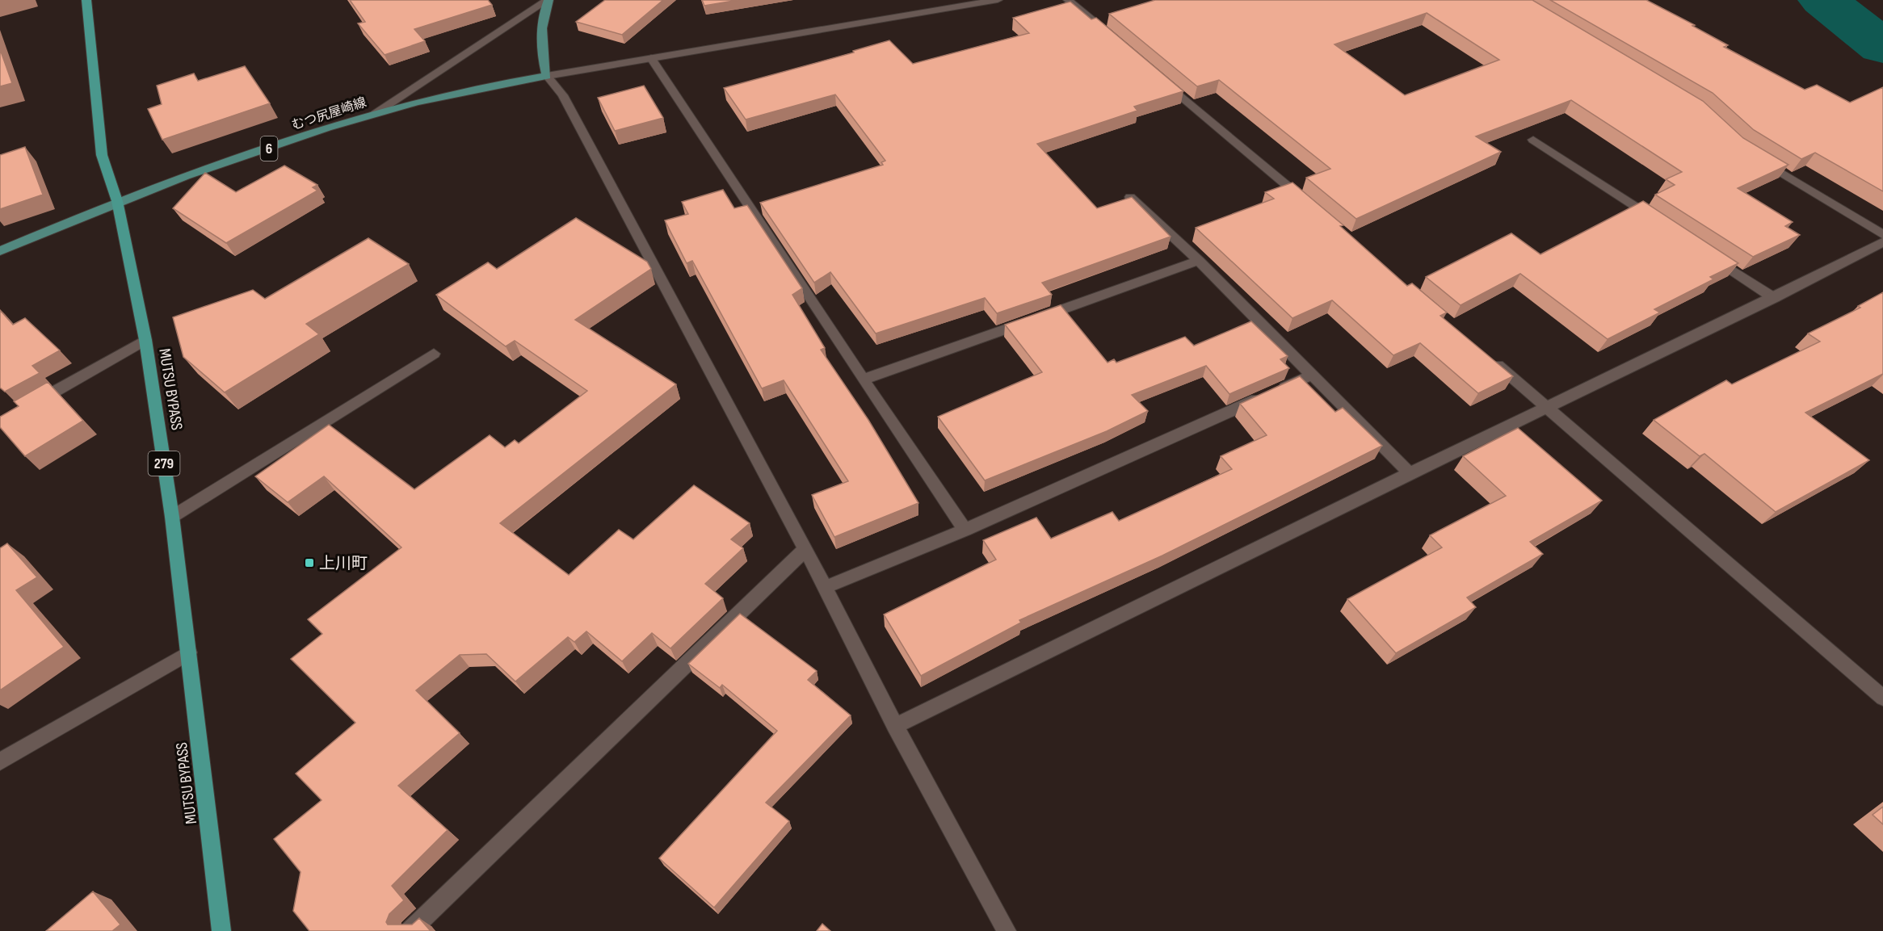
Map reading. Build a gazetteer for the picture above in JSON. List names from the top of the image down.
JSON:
{
  "streets": {
    "highway": ["MUTSU BYPASS", "279"],
    "main road": ["むつ尻屋崎線", "6"]
  },
  "crossings": [
    ["むつ尻屋崎線", "MUTSU BYPASS"]
  ],
  "places": {
    "transit": ["上川町"]
  }
}
